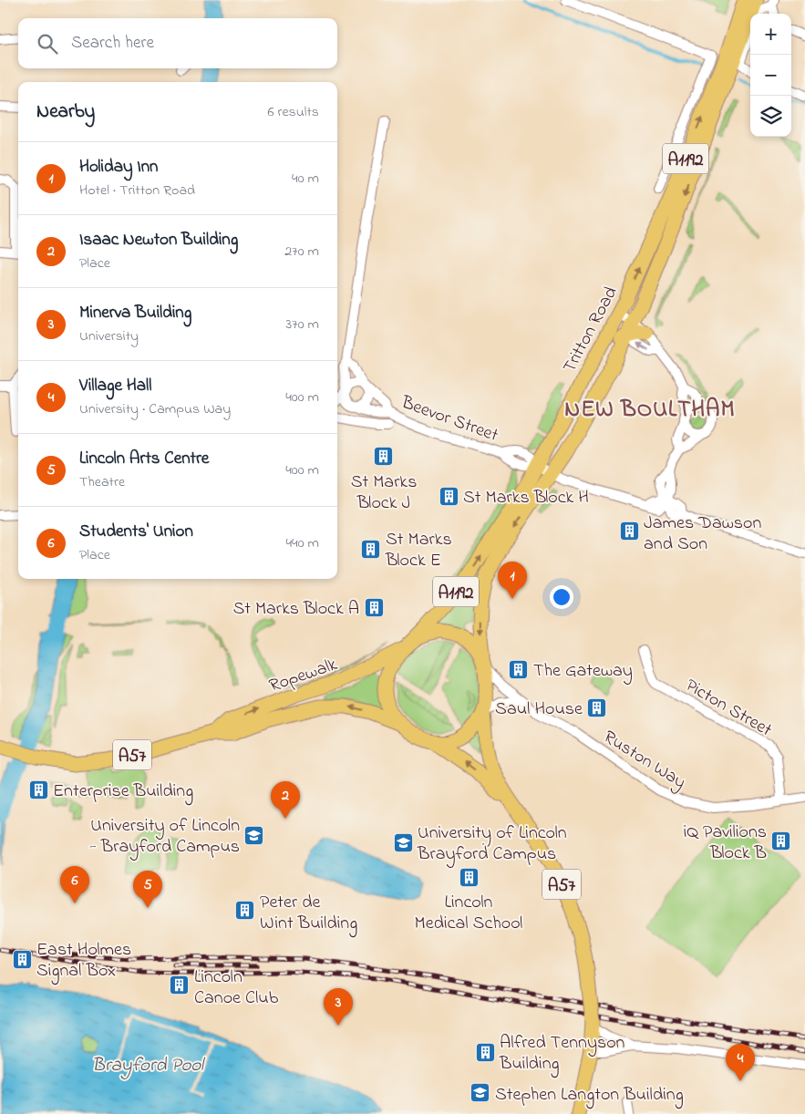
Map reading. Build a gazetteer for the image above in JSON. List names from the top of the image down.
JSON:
{
  "streets": {
    "main road": [
      "A1192",
      "Tritton Road",
      "Ropewalk",
      "A57"
    ],
    "street": ["Beevor Street", "Picton Street", "Ruston Way"]
  },
  "crossings": [
    ["Tritton Road", "Beevor Street"],
    ["Tritton Road", "Ropewalk"],
    ["Tritton Road", "Ruston Way"],
    ["Ropewalk", "Ruston Way"],
    ["Picton Street", "Ruston Way"]
  ],
  "districts": ["NEW BOULTHAM"],
  "water": ["Brayford Pool"],
  "places": {
    "building": [
      "St Marks Block J",
      "St Marks Block H",
      "James Dawson and Son",
      "St Marks Block E",
      "St Marks Block A",
      "The Gateway",
      "Saul House",
      "Enterprise Building",
      "iQ Pavilions Block B",
      "Lincoln Medical School",
      "Peter de Wint Building",
      "East Holmes Signal Box",
      "Lincoln Canoe Club",
      "Alfred Tennyson Building"
    ],
    "school or university": ["University of Lincoln - Brayford Campus", "University of Lincoln Brayford Campus", "Stephen Langton Building"]
  },
  "page": {
    "map_buttons": ["+", "−"],
    "search": "Search here",
    "heading": ["Nearby", "6 results"],
    "list": [
      {
        "mark": "1",
        "name": "Holiday Inn",
        "note": "Hotel · Tritton Road",
        "value": "40 m"
      },
      {
        "mark": "2",
        "name": "Isaac Newton Building",
        "note": "Place",
        "value": "270 m"
      },
      {
        "mark": "3",
        "name": "Minerva Building",
        "note": "University",
        "value": "370 m"
      },
      {
        "mark": "4",
        "name": "Village Hall",
        "note": "University · Campus Way",
        "value": "400 m"
      },
      {
        "mark": "5",
        "name": "Lincoln Arts Centre",
        "note": "Theatre",
        "value": "400 m"
      },
      {
        "mark": "6",
        "name": "Students' Union",
        "note": "Place",
        "value": "440 m"
      }
    ],
    "pins": [
      "1",
      "2",
      "6",
      "5",
      "3",
      "4"
    ]
  }
}
